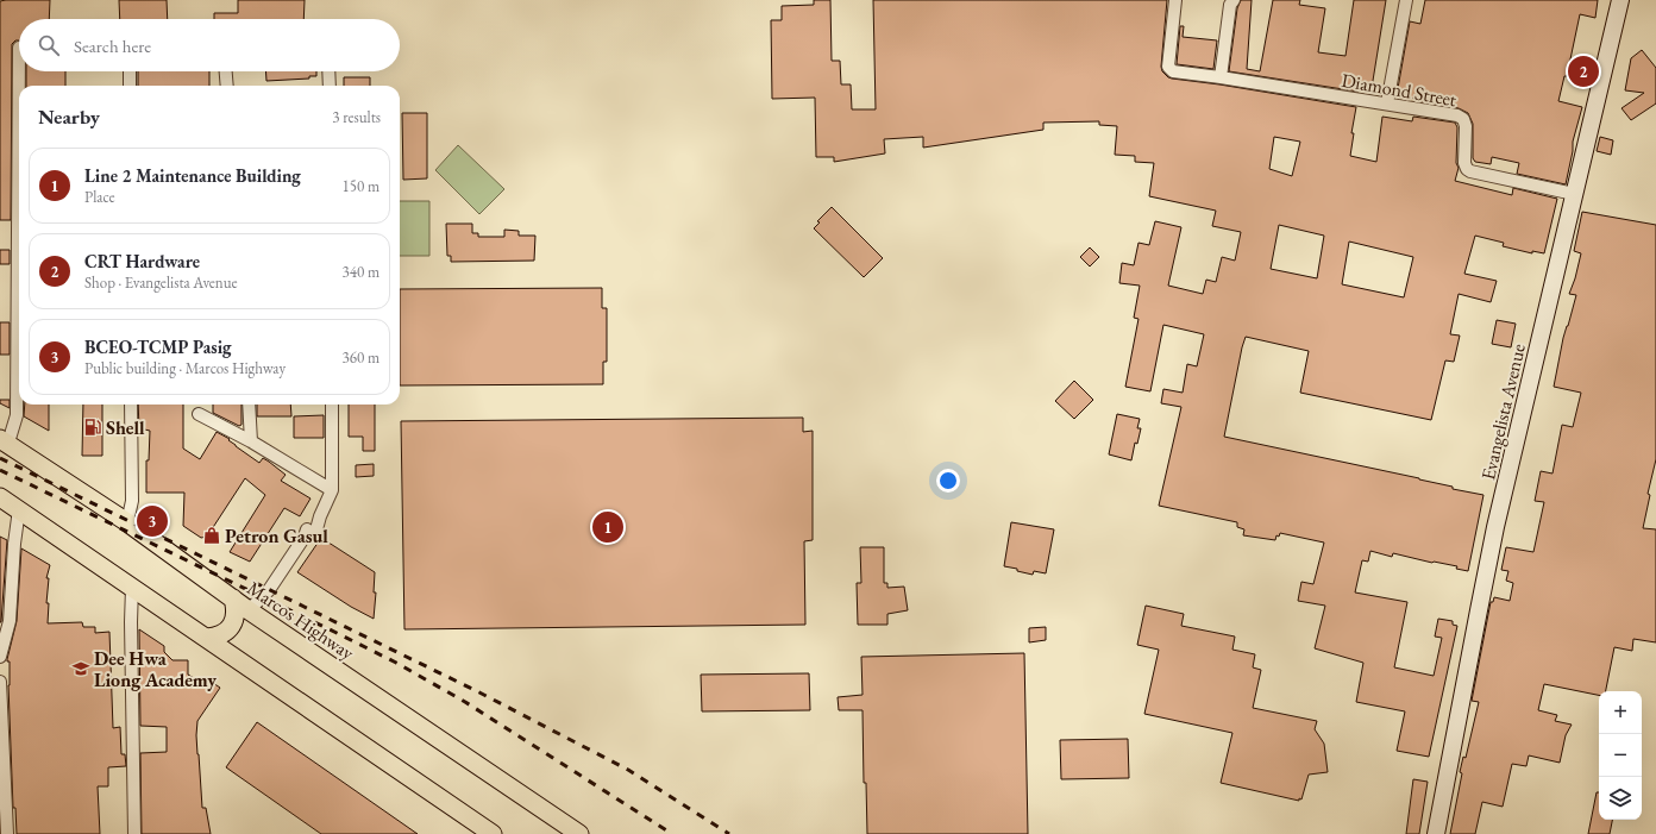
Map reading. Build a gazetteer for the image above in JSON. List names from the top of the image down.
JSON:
{
  "streets": {
    "main road": ["Marcos Highway"],
    "street": ["Diamond Street", "Evangelista Avenue"]
  },
  "crossings": [
    ["Diamond Street", "Evangelista Avenue"]
  ],
  "places": {
    "fuel station": ["Shell"],
    "shop": ["Petron Gasul"],
    "school or university": ["Dee Hwa Liong Academy"]
  },
  "page": {
    "search": "Search here",
    "pins": ["2", "3", "1"],
    "heading": ["Nearby", "3 results"],
    "list": [
      {
        "mark": "1",
        "name": "Line 2 Maintenance Building",
        "note": "Place",
        "value": "150 m"
      },
      {
        "mark": "2",
        "name": "CRT Hardware",
        "note": "Shop · Evangelista Avenue",
        "value": "340 m"
      },
      {
        "mark": "3",
        "name": "BCEO-TCMP Pasig",
        "note": "Public building · Marcos Highway",
        "value": "360 m"
      }
    ],
    "map_buttons": ["+", "−"]
  }
}
